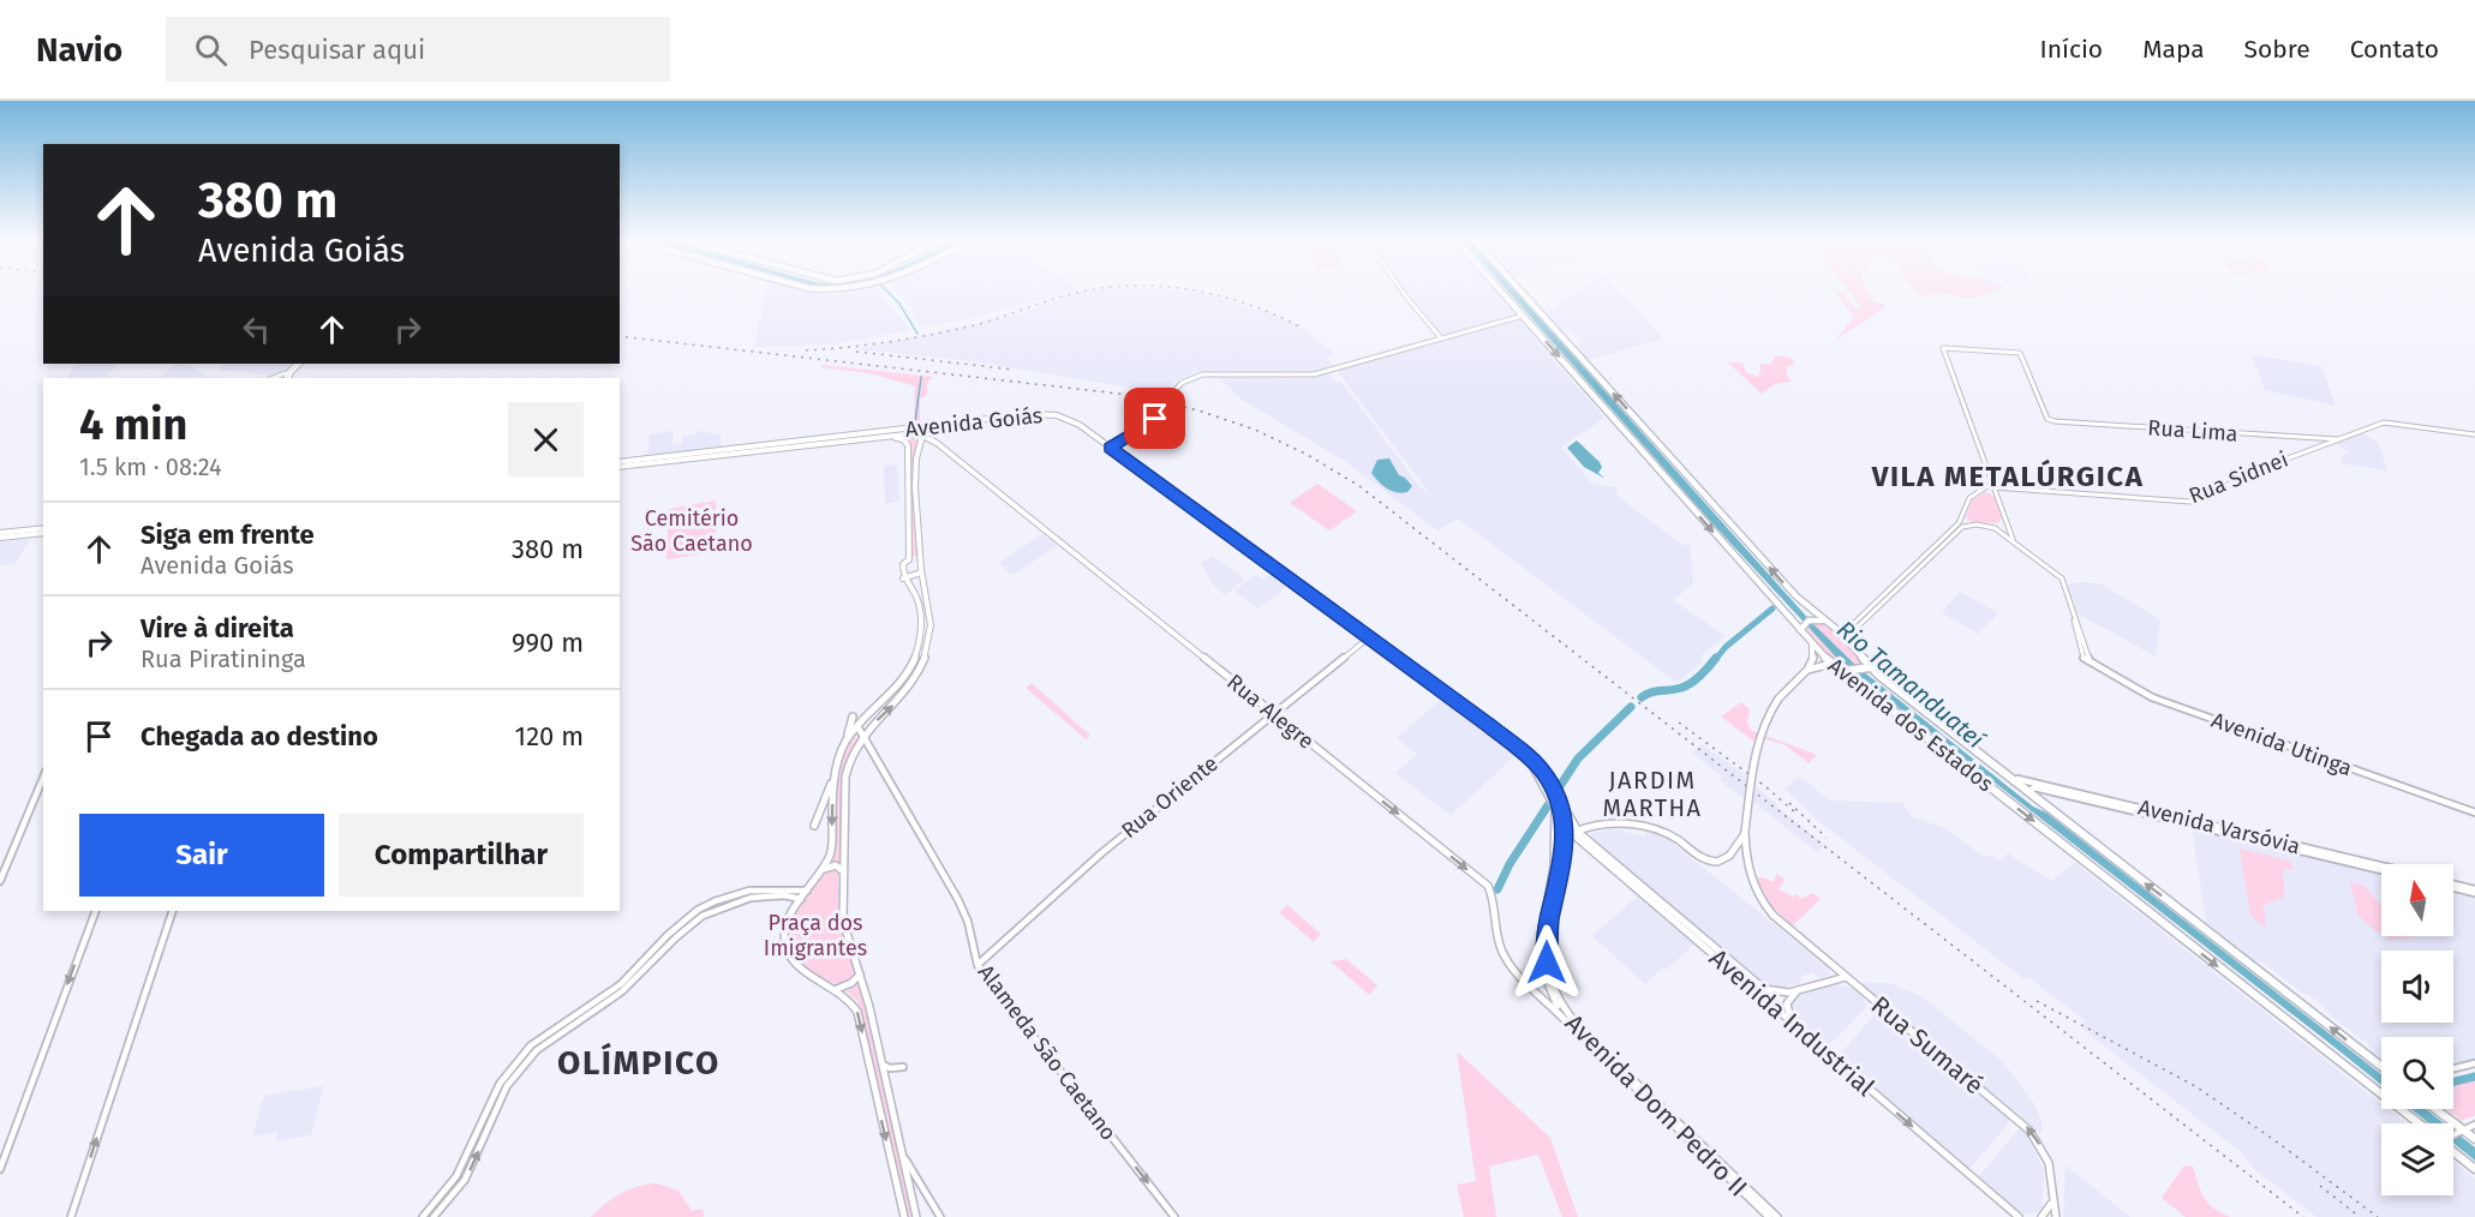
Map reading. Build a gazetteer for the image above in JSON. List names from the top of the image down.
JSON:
{
  "streets": {
    "highway": ["Avenida dos Estados"],
    "main road": [
      "Avenida Goiás",
      "Rua Lima",
      "Rua Sidnei",
      "Rua Alegre",
      "Avenida Utinga",
      "Rua Oriente",
      "Avenida Varsóvia",
      "Avenida Industrial",
      "Rua Sumaré",
      "Alameda São Caetano",
      "Avenida Dom Pedro II"
    ]
  },
  "crossings": [
    ["Avenida Goiás", "Rua Alegre"],
    ["Avenida Goiás", "Rua Oriente"],
    ["Avenida Goiás", "Avenida Dom Pedro II"],
    ["Rua Lima", "Rua Sidnei"],
    ["Rua Alegre", "Rua Oriente"],
    ["Rua Alegre", "Avenida Dom Pedro II"],
    ["Avenida dos Estados", "Avenida Varsóvia"],
    ["Rua Oriente", "Alameda São Caetano"],
    ["Avenida Industrial", "Avenida Dom Pedro II"]
  ],
  "one_way": ["Rua Alegre", "Rua Sumaré", "Alameda São Caetano"],
  "districts": ["VILA METALÚRGICA", "JARDIM MARTHA", "OLÍMPICO"],
  "water": ["Rio Tamanduateí"],
  "parks": ["Cemitério São Caetano", "Praça dos Imigrantes"],
  "north": "top",
  "page": {
    "header": "Navio",
    "search": "Pesquisar aqui",
    "nav": [
      "Início",
      "Mapa",
      "Sobre",
      "Contato"
    ],
    "turn": ["380 m", "Avenida Goiás"],
    "heading": ["4 min", "1.5 km · 08:24"],
    "list": [
      {
        "name": "Siga em frente",
        "note": "Avenida Goiás",
        "value": "380 m"
      },
      {
        "name": "Vire à direita",
        "note": "Rua Piratininga",
        "value": "990 m"
      },
      {
        "name": "Chegada ao destino",
        "value": "120 m"
      }
    ],
    "buttons": ["Sair", "Compartilhar"]
  }
}
